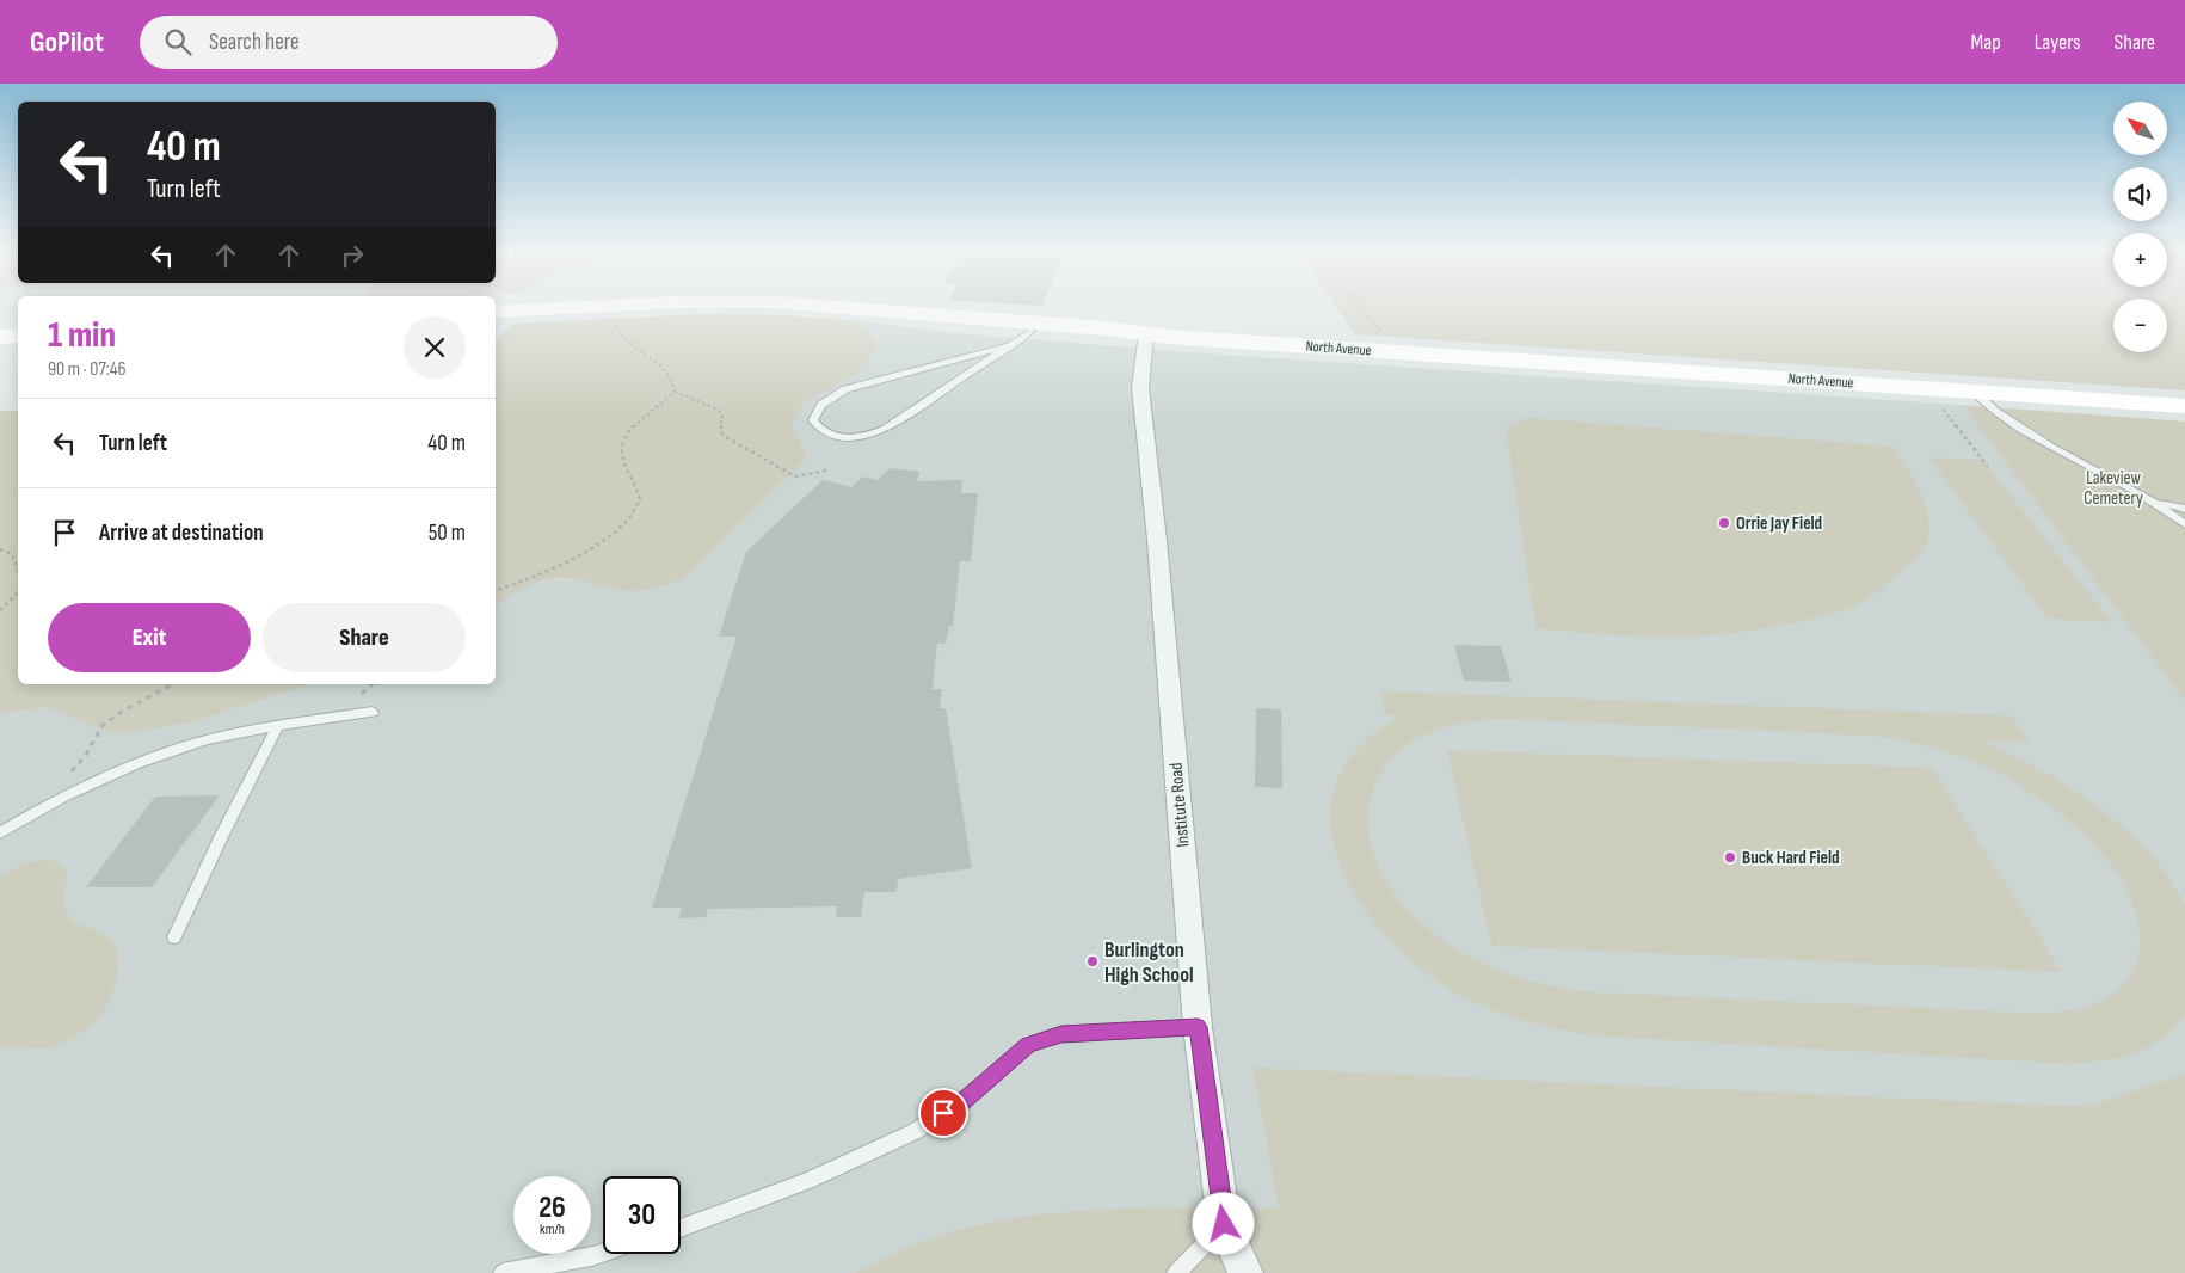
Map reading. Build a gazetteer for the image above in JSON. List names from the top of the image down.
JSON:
{
  "streets": {
    "main road": ["North Avenue"],
    "street": ["Institute Road"]
  },
  "crossings": [
    ["North Avenue", "Institute Road"]
  ],
  "parks": ["Lakeview Cemetery"],
  "places": ["Orrie Jay Field", "Buck Hard Field", "Burlington High School"],
  "north": "top left",
  "page": {
    "header": "GoPilot",
    "search": "Search here",
    "nav": ["Map", "Layers", "Share"],
    "map_buttons": ["+", "−"],
    "turn": ["40 m", "Turn left"],
    "heading": ["1 min", "90 m · 07:46"],
    "list": [
      {
        "name": "Turn left",
        "value": "40 m"
      },
      {
        "name": "Arrive at destination",
        "value": "50 m"
      }
    ],
    "buttons": ["Exit", "Share"],
    "speed": "26 km/h",
    "limit": "30"
  }
}
